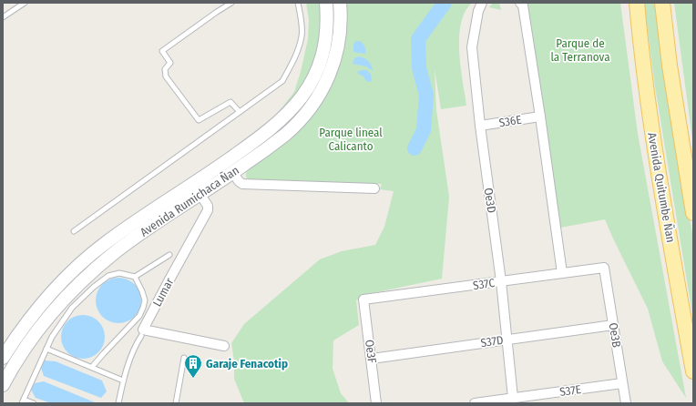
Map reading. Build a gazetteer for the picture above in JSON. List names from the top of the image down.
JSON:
{
  "streets": {
    "main road": ["Avenida Quitumbe Ñan", "Avenida Rumichaca Ñan"],
    "street": [
      "S36E",
      "Oe3D",
      "S37C",
      "Lumar",
      "Oe3B",
      "S37D",
      "Oe3F",
      "S37E"
    ]
  },
  "crossings": [
    ["S36E", "Oe3D"],
    ["Oe3D", "S37C"],
    ["Oe3D", "S37D"],
    ["Oe3D", "S37E"],
    ["Avenida Rumichaca Ñan", "Lumar"],
    ["S37C", "Oe3B"],
    ["S37C", "Oe3F"],
    ["Oe3B", "S37D"],
    ["Oe3B", "S37E"],
    ["S37D", "Oe3F"]
  ],
  "parks": ["Parque de la Terranova", "Parque lineal Calicanto"],
  "places": {
    "building": ["Garaje Fenacotip"]
  }
}
